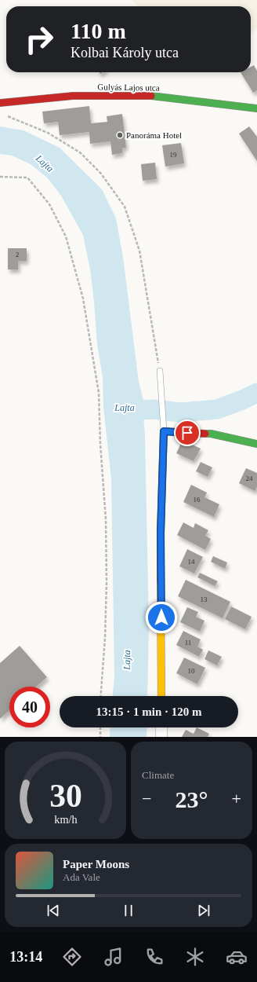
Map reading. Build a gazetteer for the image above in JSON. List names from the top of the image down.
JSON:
{
  "streets": {
    "street": ["Gulyás Lajos utca"]
  },
  "water": ["Lajta"],
  "places": ["Panoráma Hotel"],
  "house_numbers": [
    "19",
    "2",
    "24",
    "16",
    "14",
    "13",
    "11",
    "10"
  ],
  "page": {
    "turn": ["110 m", "Kolbai Károly utca"],
    "limit": "40",
    "trip": "13:15 · 1 min · 120 m",
    "tile": "Climate",
    "heat": ["−", "23°", "+"],
    "song": ["Paper Moons", "Ada Vale"],
    "tabs": "13:14",
    "gauge": ["30", "km/h"]
  }
}
